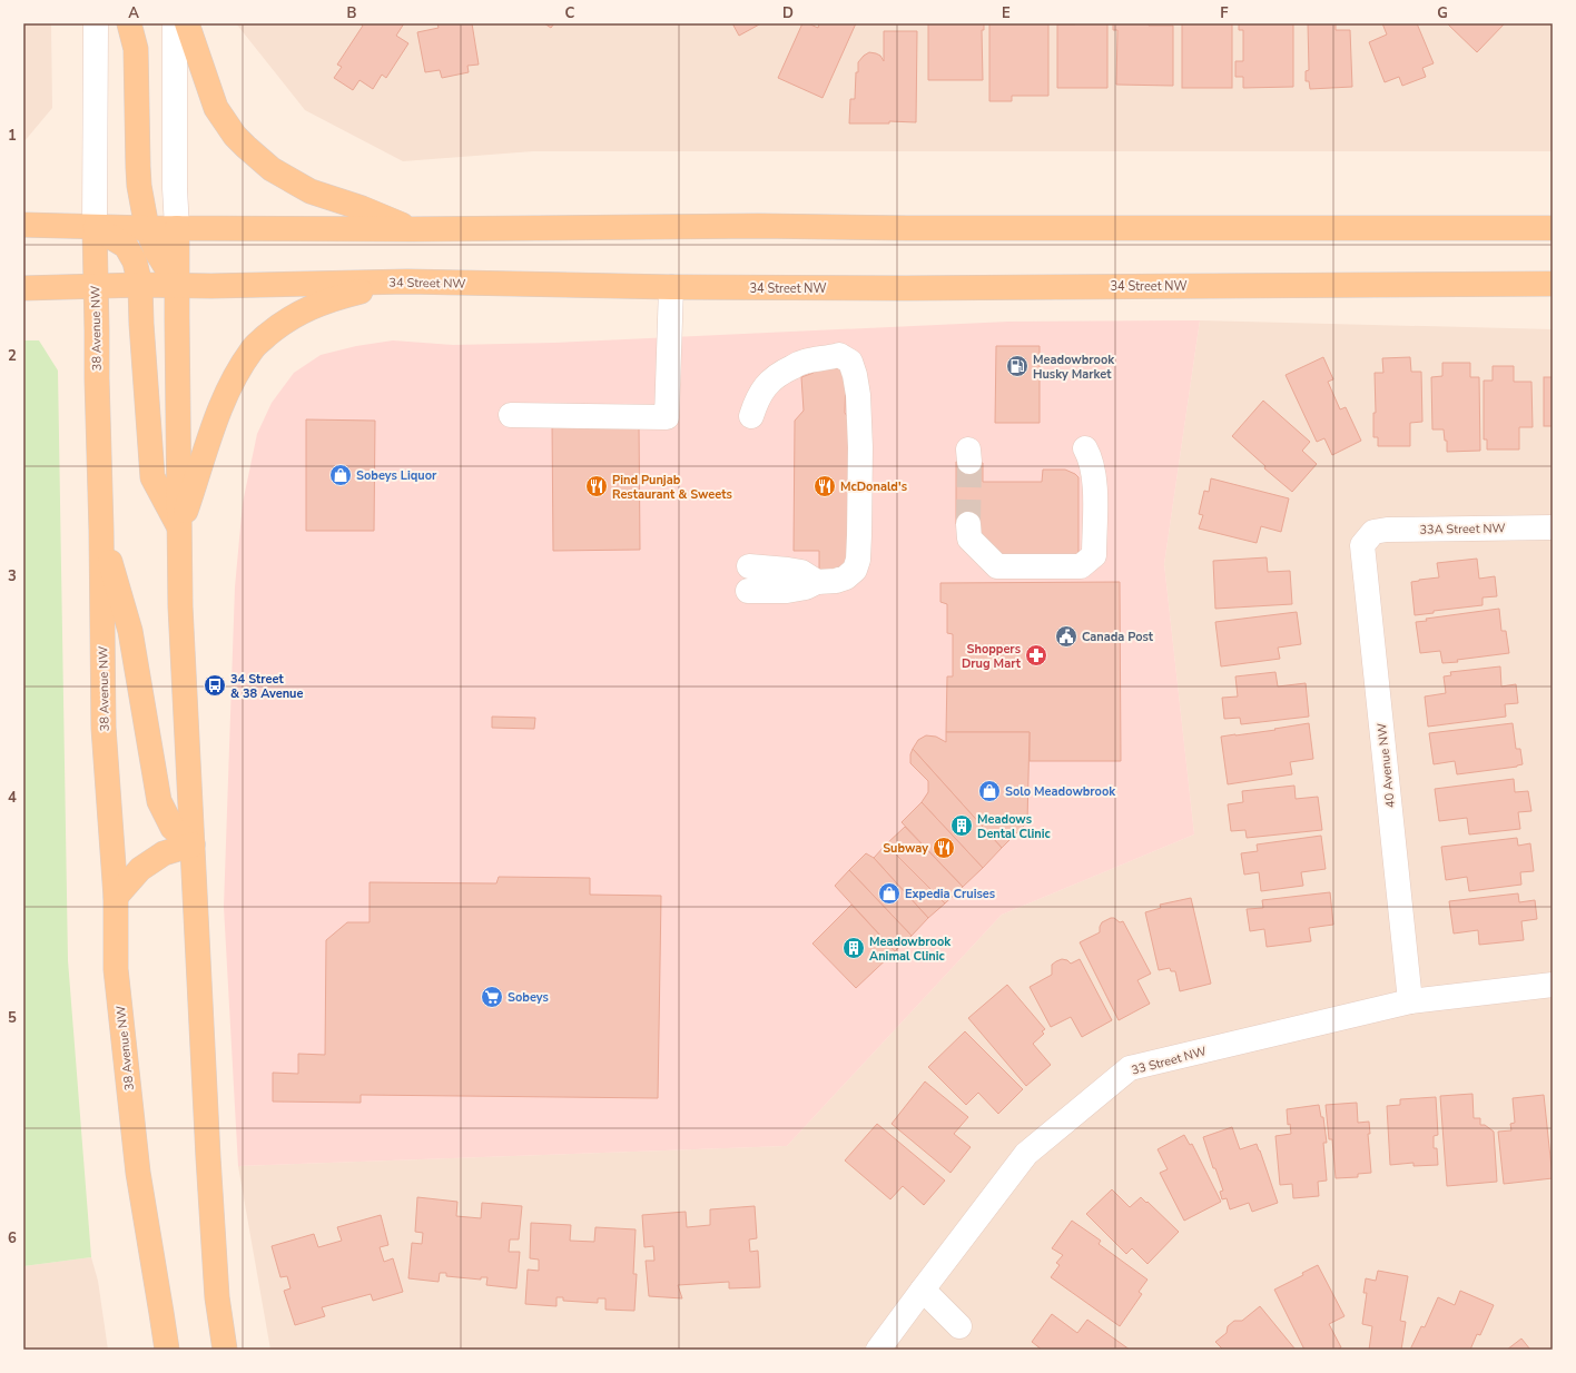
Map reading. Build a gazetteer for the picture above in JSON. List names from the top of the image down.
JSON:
{
  "streets": {
    "main road": ["34 Street NW", "38 Avenue NW"],
    "street": ["33A Street NW", "40 Avenue NW", "33 Street NW"]
  },
  "crossings": [
    ["34 Street NW", "38 Avenue NW"],
    ["33A Street NW", "40 Avenue NW"],
    ["40 Avenue NW", "33 Street NW"]
  ],
  "places": {
    "fuel station": ["Meadowbrook Husky Market"],
    "shop": ["Sobeys Liquor", "Solo Meadowbrook", "Expedia Cruises"],
    "restaurant": ["Pind Punjab Restaurant & Sweets", "McDonald's", "Subway"],
    "public building": ["Canada Post"],
    "pharmacy": ["Shoppers Drug Mart"],
    "bus stop": ["34 Street & 38 Avenue"],
    "building": ["Meadows Dental Clinic", "Meadowbrook Animal Clinic"],
    "supermarket": ["Sobeys"]
  },
  "grid": {
    "columns": [
      "A",
      "B",
      "C",
      "D",
      "E",
      "F",
      "G"
    ],
    "rows": [
      "1",
      "2",
      "3",
      "4",
      "5",
      "6"
    ]
  }
}
